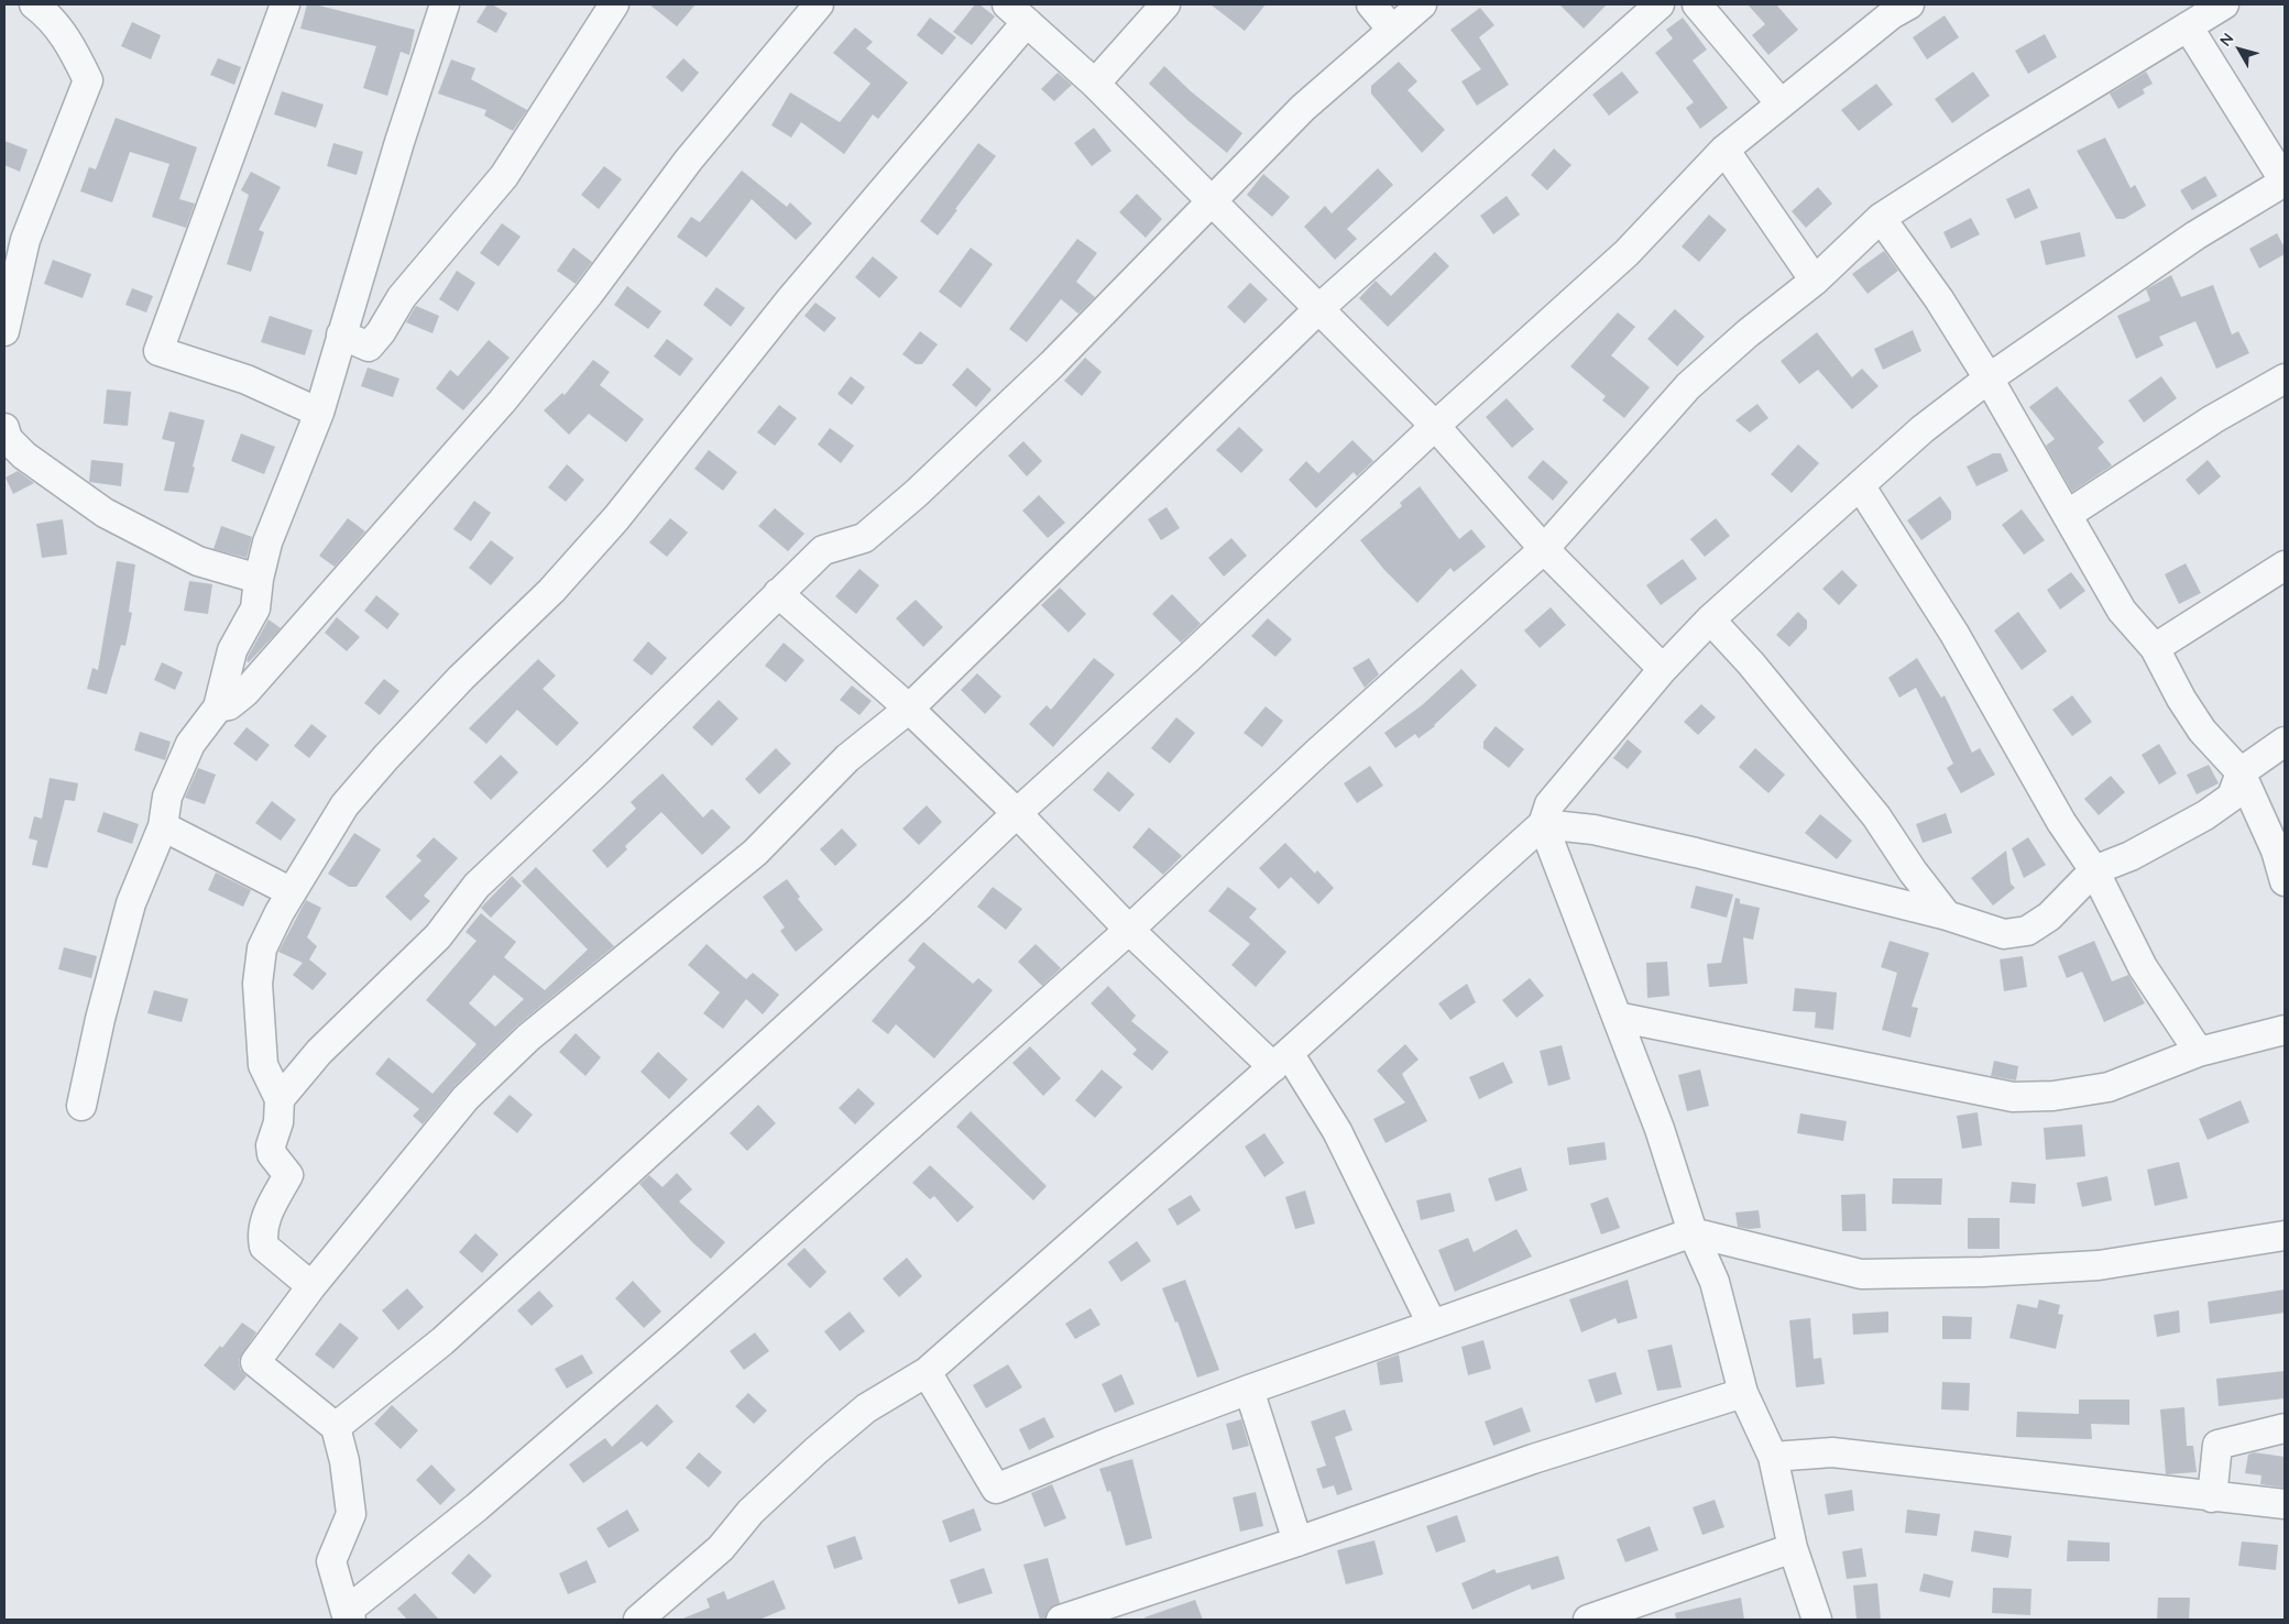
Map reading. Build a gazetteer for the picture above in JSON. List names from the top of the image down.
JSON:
{
  "north": "top left"
}
